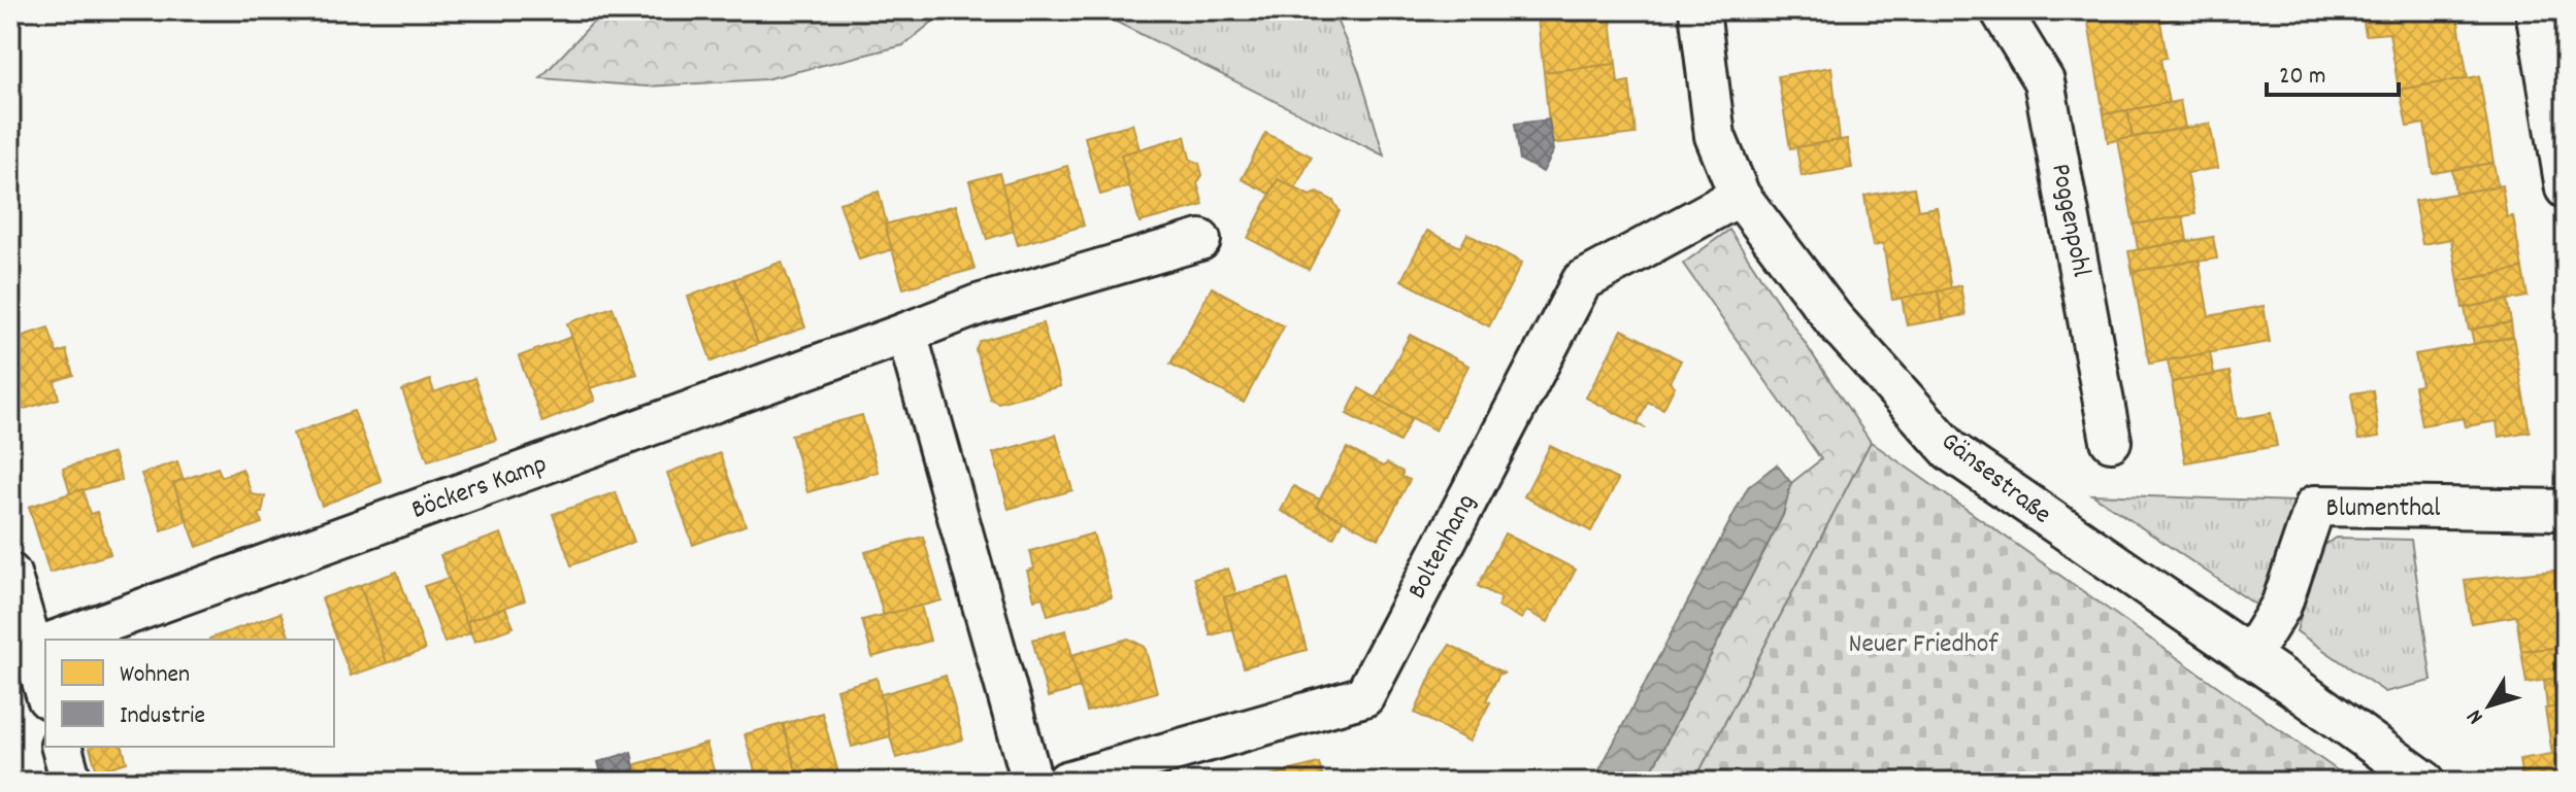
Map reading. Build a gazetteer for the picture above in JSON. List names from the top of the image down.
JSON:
{
  "streets": {
    "street": [
      "Poggenpohl",
      "Gänsestraße",
      "Böckers Kamp",
      "Blumenthal",
      "Boltenhang"
    ]
  },
  "crossings": [
    ["Gänsestraße", "Blumenthal"],
    ["Gänsestraße", "Boltenhang"]
  ],
  "parks": ["Neuer Friedhof"],
  "legend": ["Wohnen", "Industrie"],
  "scale_bar": "20 m",
  "north": "bottom left"
}
